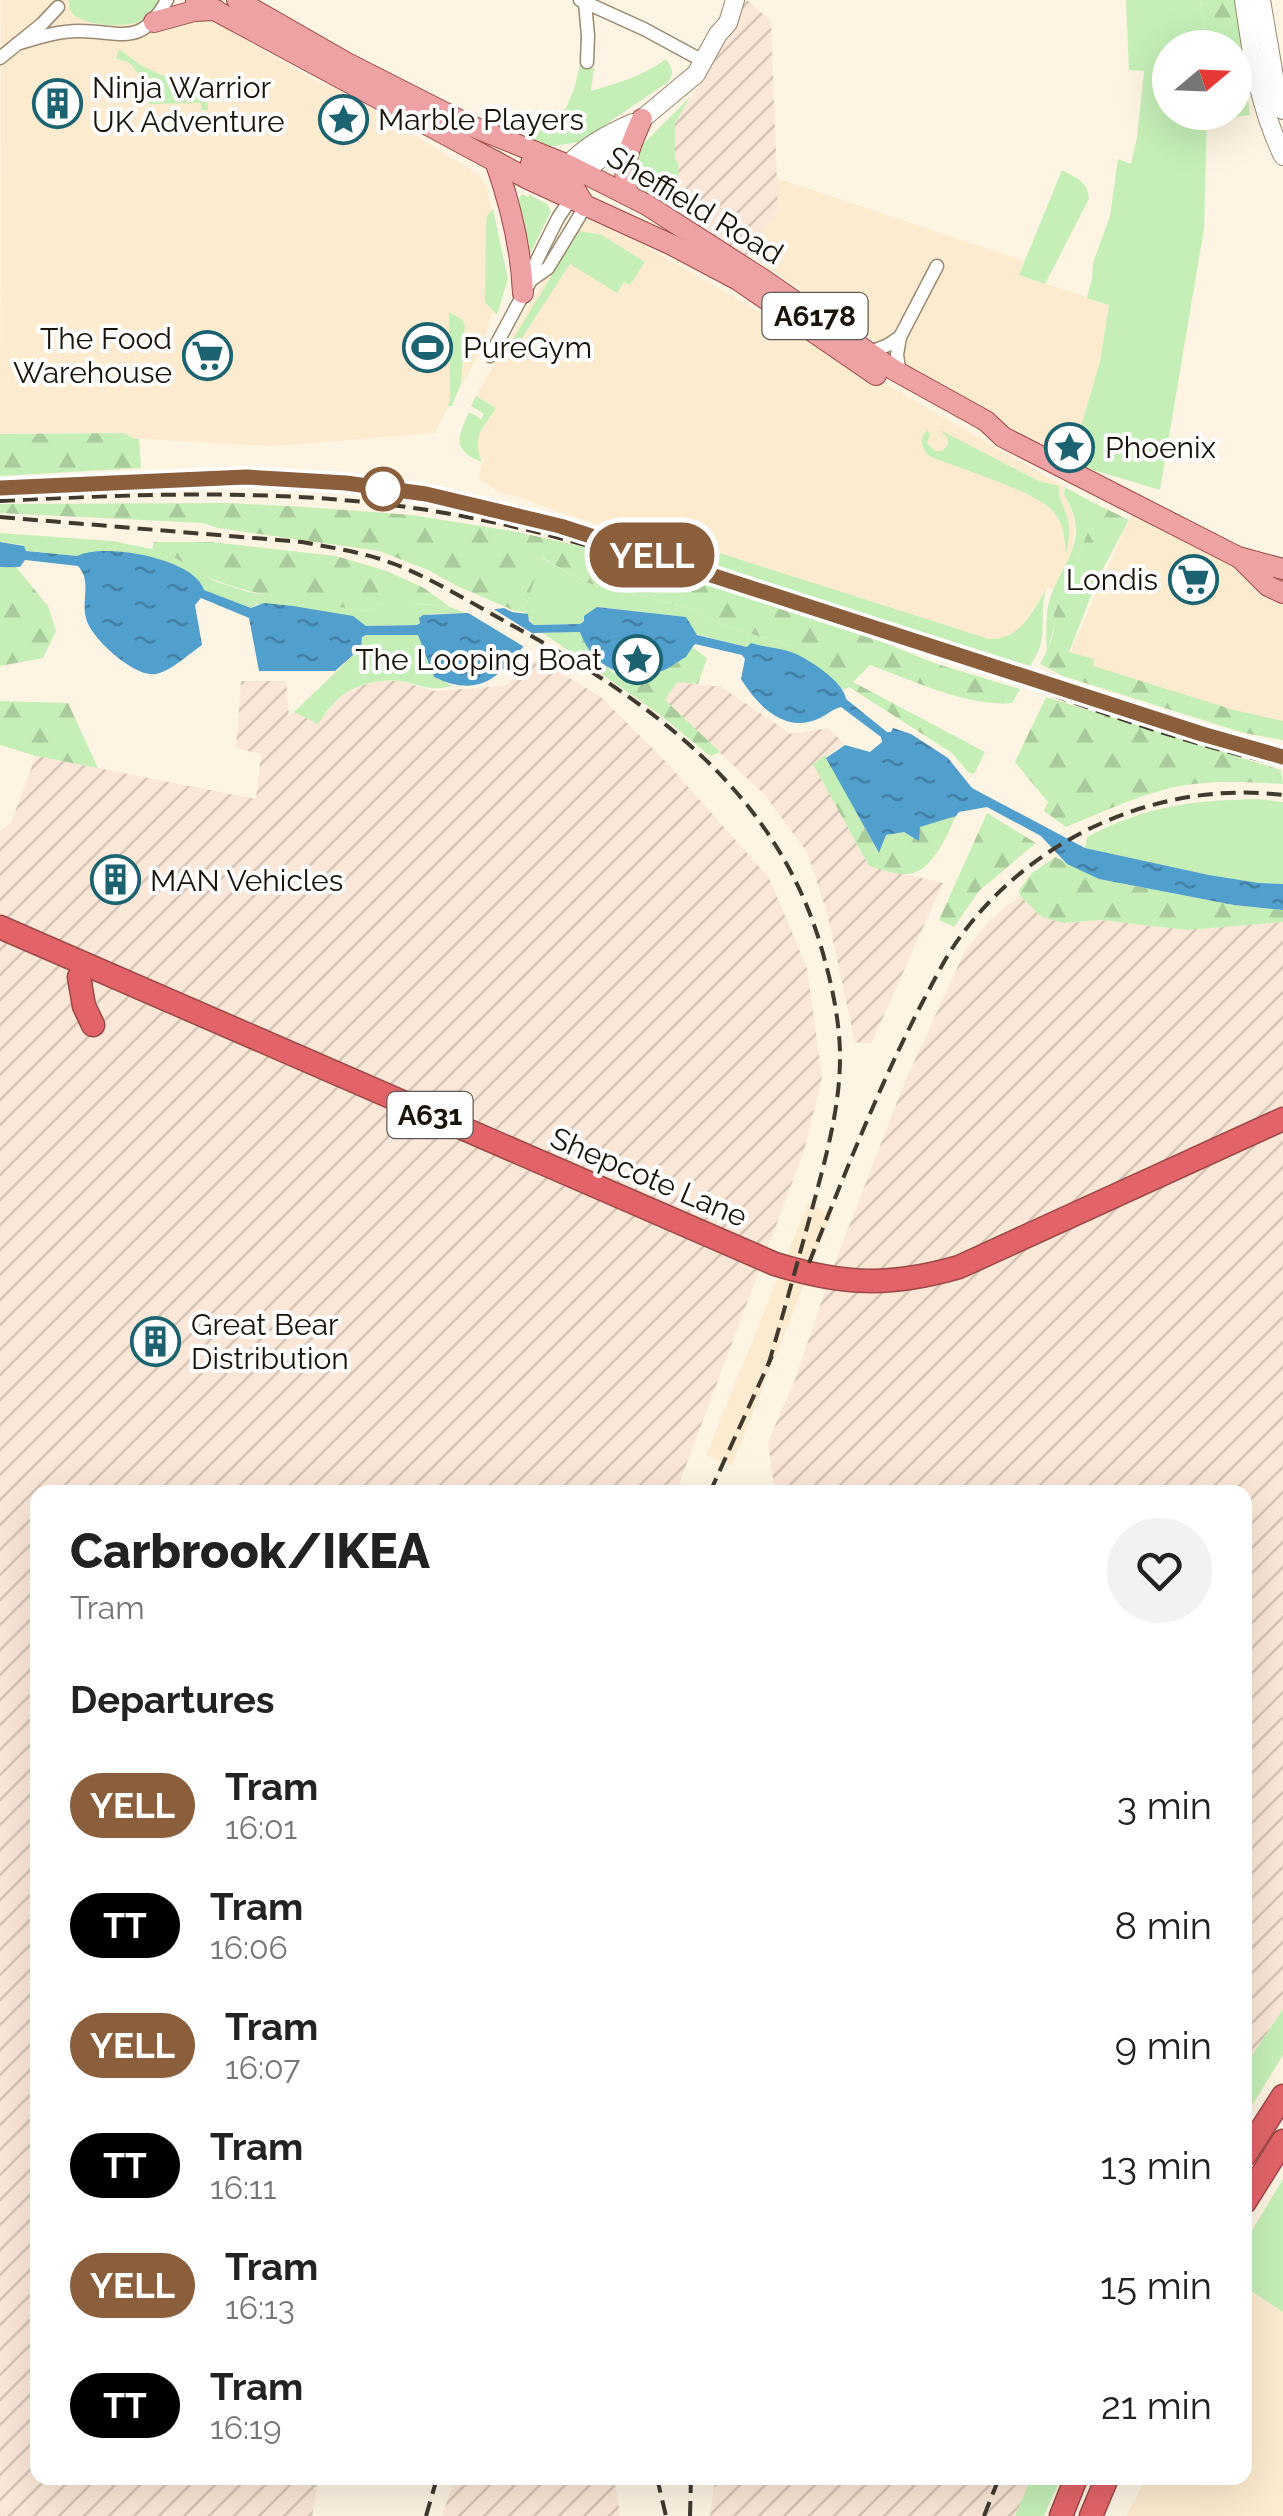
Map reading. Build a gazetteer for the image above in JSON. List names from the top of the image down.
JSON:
{
  "streets": {
    "highway": ["A631", "Shepcote Lane"],
    "main road": ["Sheffield Road", "A6178"]
  },
  "crossings": [
    ["Sheffield Road", "A6178"]
  ],
  "places": {
    "building": ["Ninja Warrior UK Adventure", "MAN Vehicles", "Great Bear Distribution"],
    "place": ["Marble Players", "Phoenix", "The Looping Boat"],
    "sports": ["PureGym"],
    "supermarket": ["The Food Warehouse", "Londis"]
  },
  "lines": ["tram line YELL"],
  "north": "right",
  "page": {
    "on_map": "YELL",
    "heading": [
      ["Carbrook/IKEA", "Tram"],
      "Departures"
    ],
    "list": [
      {
        "mark": "YELL",
        "name": "Tram",
        "note": "16:01",
        "value": "3 min"
      },
      {
        "mark": "TT",
        "name": "Tram",
        "note": "16:06",
        "value": "8 min"
      },
      {
        "mark": "YELL",
        "name": "Tram",
        "note": "16:07",
        "value": "9 min"
      },
      {
        "mark": "TT",
        "name": "Tram",
        "note": "16:11",
        "value": "13 min"
      },
      {
        "mark": "YELL",
        "name": "Tram",
        "note": "16:13",
        "value": "15 min"
      },
      {
        "mark": "TT",
        "name": "Tram",
        "note": "16:19",
        "value": "21 min"
      }
    ]
  }
}
